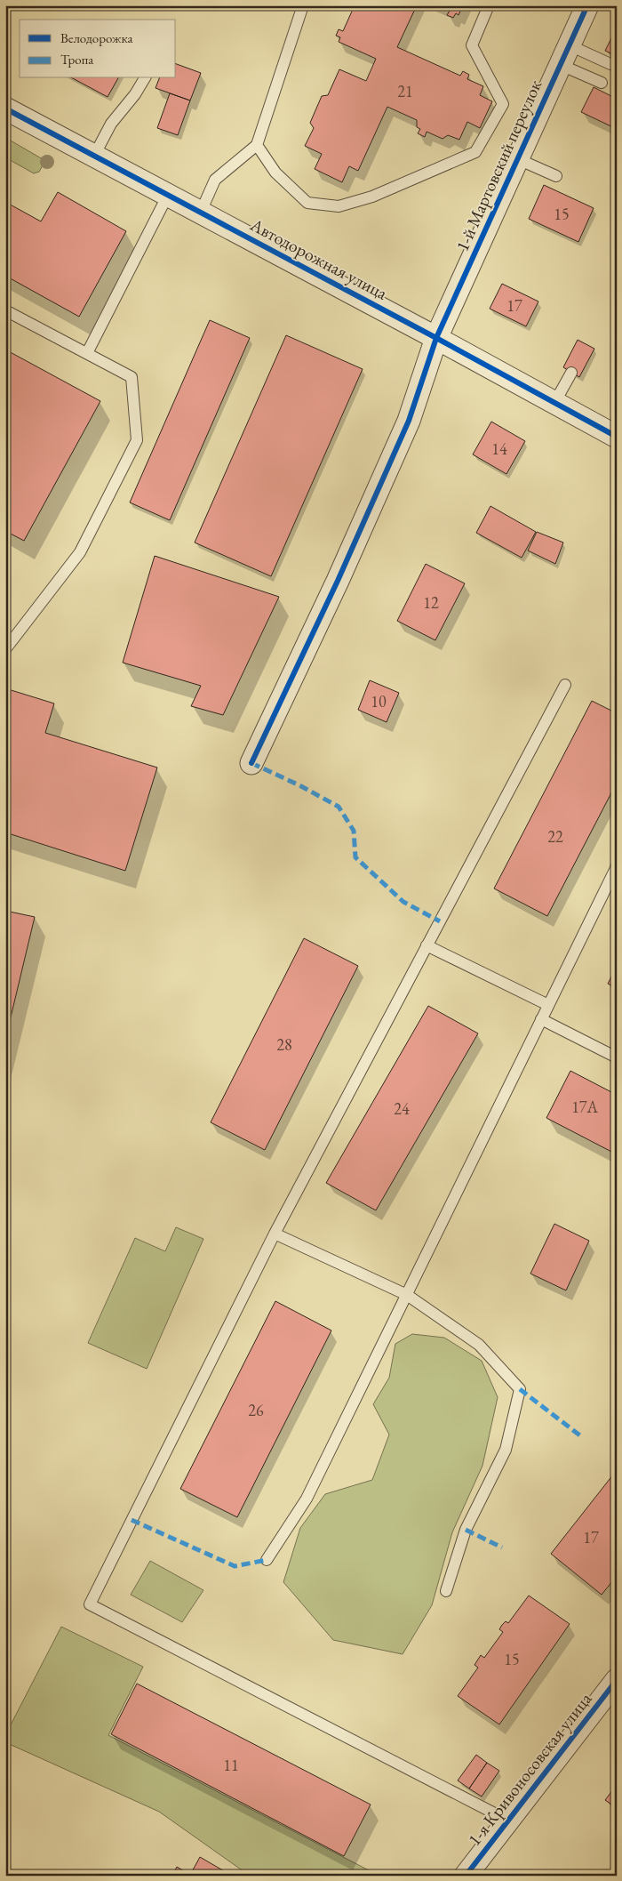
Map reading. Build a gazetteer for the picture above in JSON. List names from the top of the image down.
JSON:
{
  "streets": {
    "street": ["1-й Мартовский переулок", "Автодорожная улица", "1-я Кривоносовская улица"]
  },
  "crossings": [
    ["1-й Мартовский переулок", "Автодорожная улица"]
  ],
  "house_numbers": [
    "21",
    "15",
    "17",
    "14",
    "12",
    "10",
    "22",
    "28",
    "17А",
    "24",
    "26",
    "17",
    "15",
    "11"
  ],
  "legend": ["Велодорожка", "Тропа"]
}
